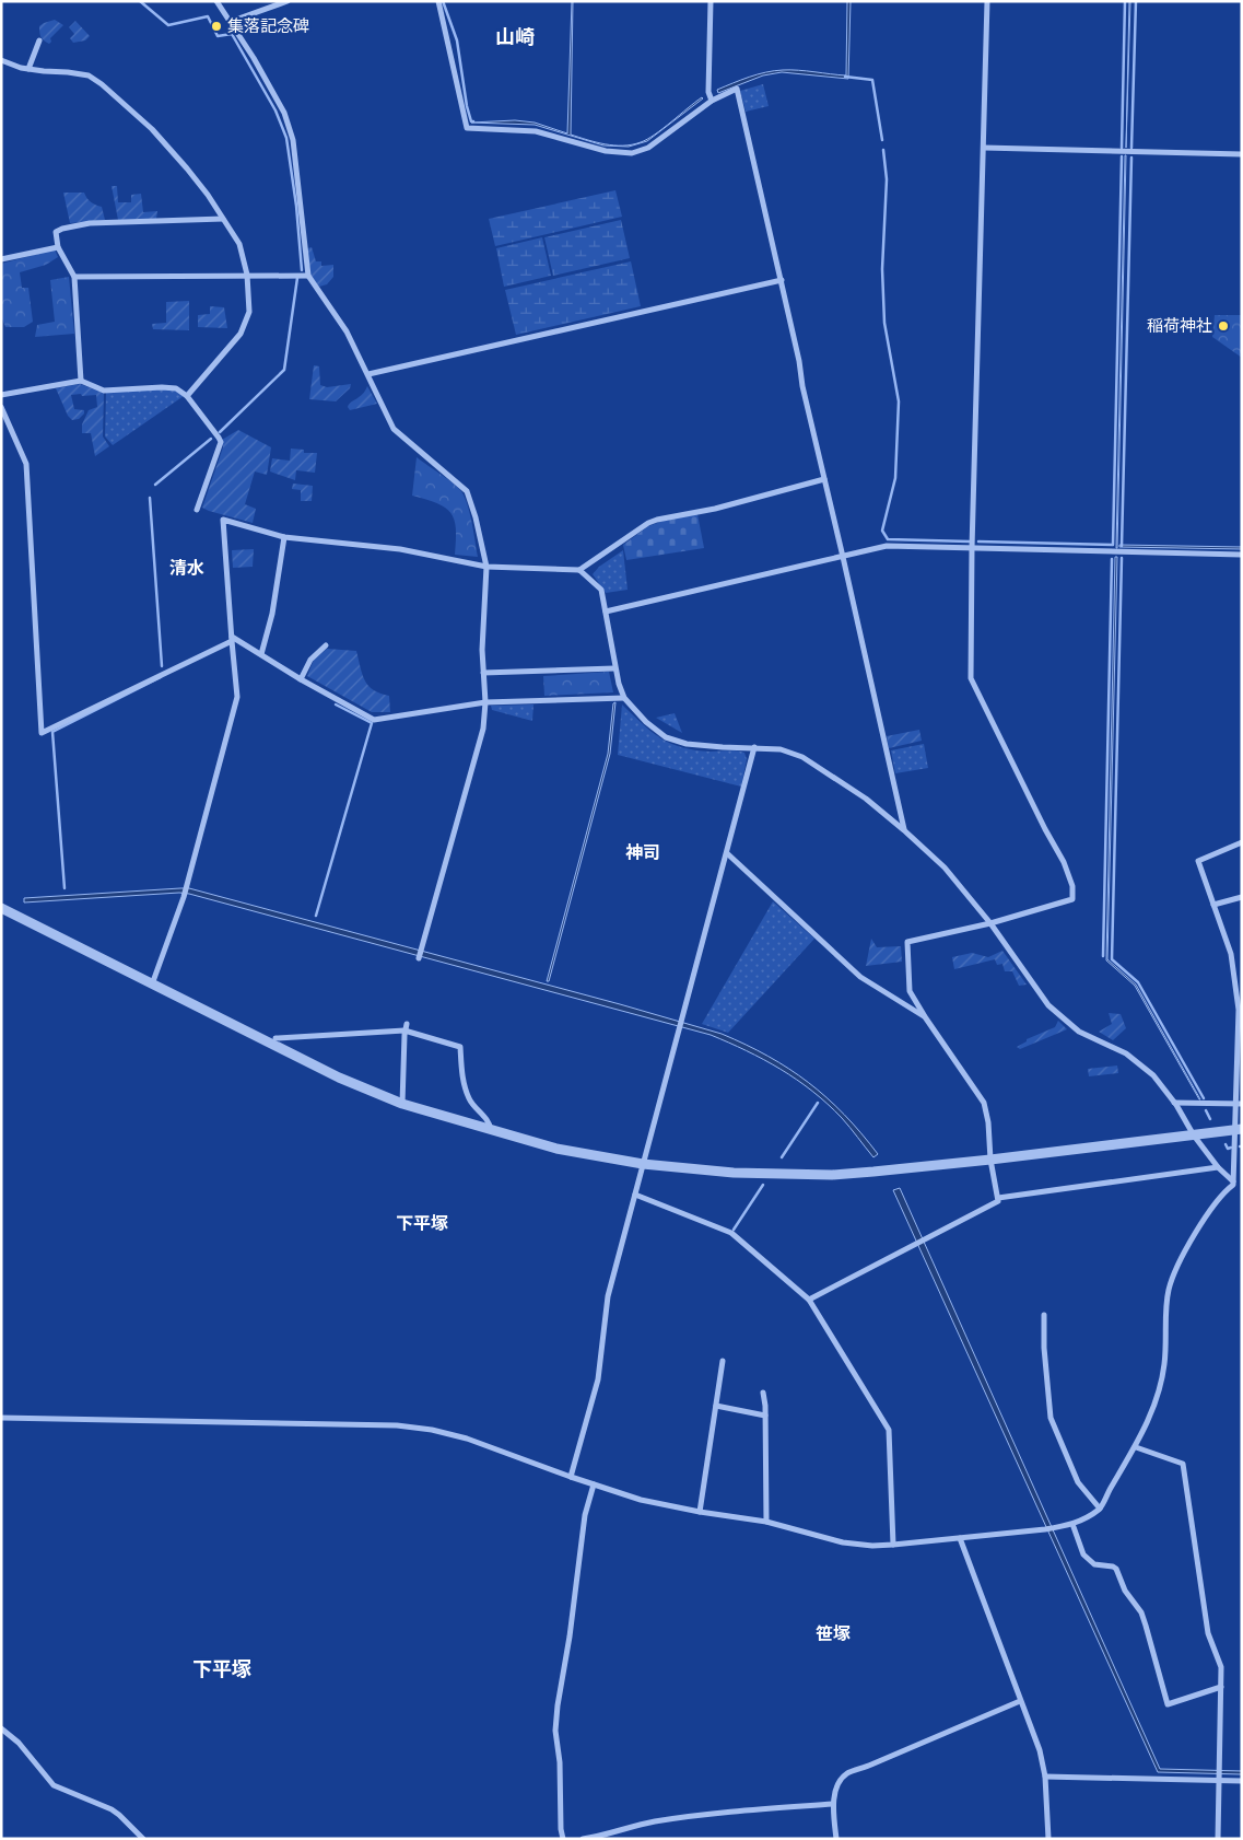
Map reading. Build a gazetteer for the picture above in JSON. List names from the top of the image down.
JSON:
{
  "districts": [
    "山崎",
    "清水",
    "神司",
    "下平塚",
    "笹塚",
    "下平塚"
  ],
  "places": ["集落記念碑", "稲荷神社"]
}
